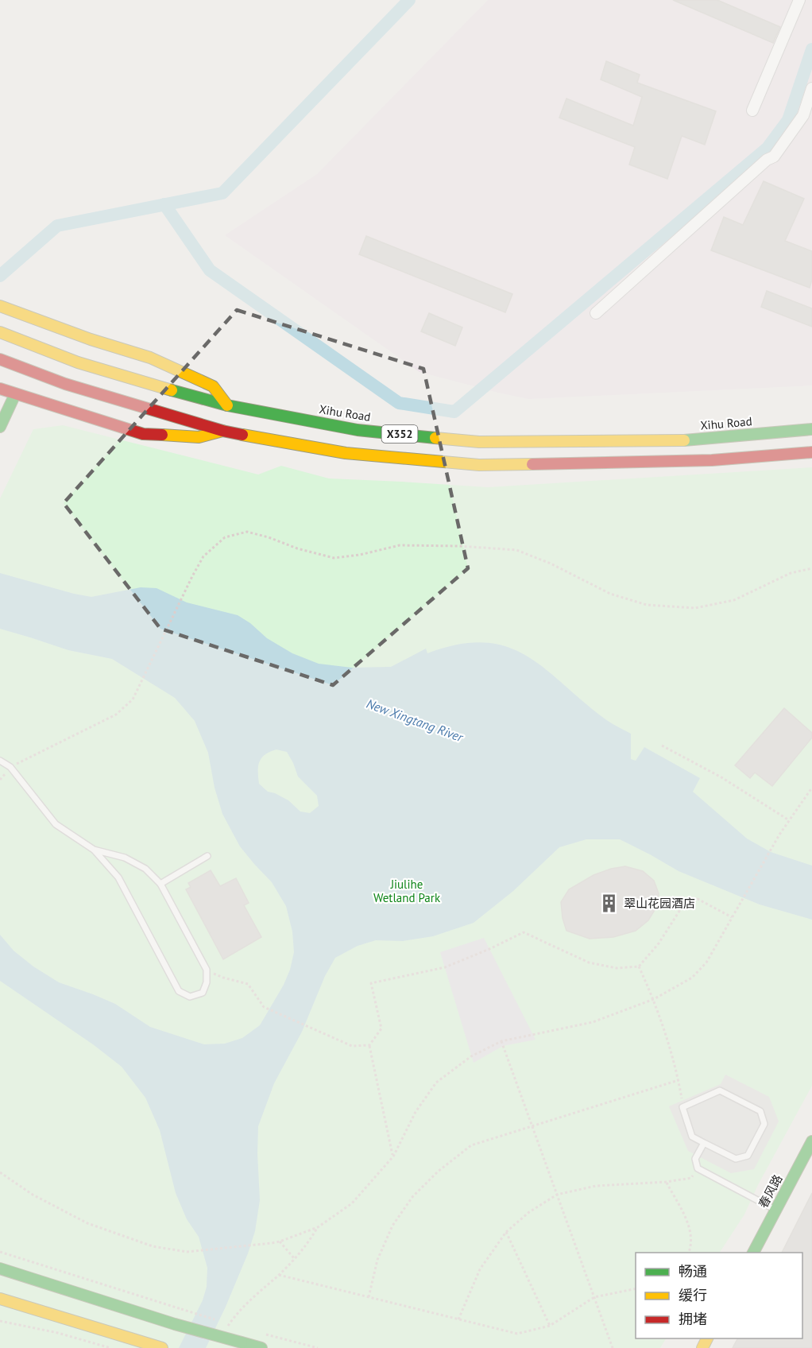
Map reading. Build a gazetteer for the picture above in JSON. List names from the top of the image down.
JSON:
{
  "streets": {
    "main road": ["Xihu Road", "X352", "春风路"]
  },
  "water": ["New Xingtang River"],
  "parks": ["Jiulihe Wetland Park"],
  "places": {
    "building": ["翠山花园酒店"]
  },
  "legend": ["畅通", "缓行", "拥堵"]
}
